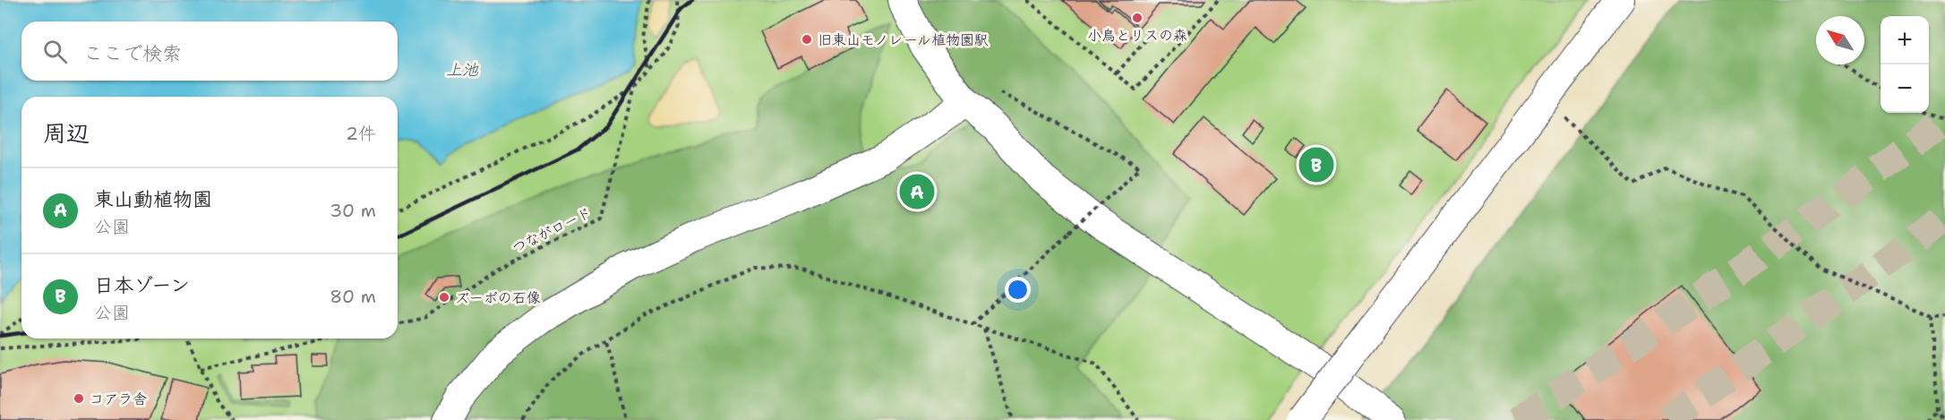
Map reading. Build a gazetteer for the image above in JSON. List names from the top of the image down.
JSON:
{
  "streets": {
    "path": ["つながロード"]
  },
  "water": ["上池"],
  "places": [
    "小鳥とリスの森",
    "旧東山モノレール植物園駅",
    "ズーボの石像",
    "コアラ舎"
  ],
  "north": "top left",
  "page": {
    "map_buttons": ["+", "−"],
    "search": "ここで検索",
    "heading": ["周辺", "2件"],
    "pins": ["B", "A"],
    "list": [
      {
        "mark": "A",
        "name": "東山動植物園",
        "note": "公園",
        "value": "30 m"
      },
      {
        "mark": "B",
        "name": "日本ゾーン",
        "note": "公園",
        "value": "80 m"
      }
    ]
  }
}
